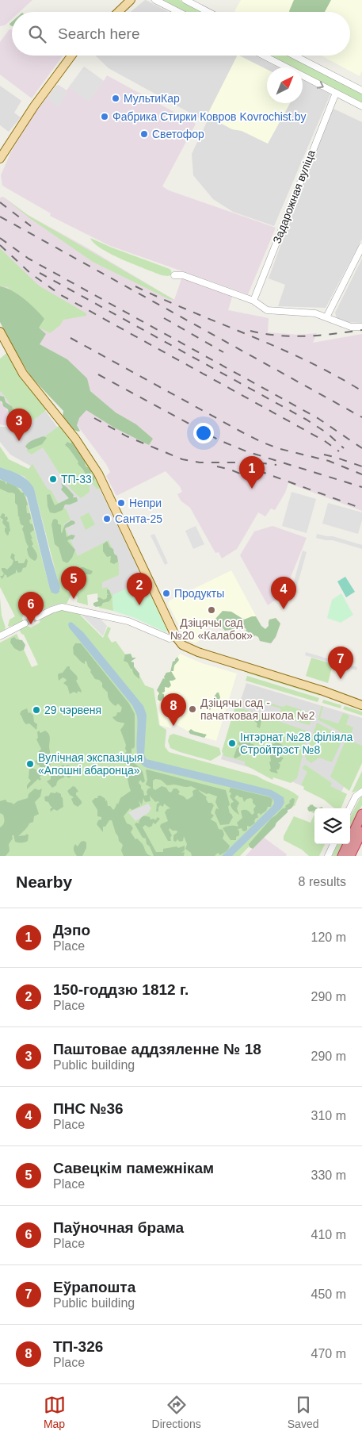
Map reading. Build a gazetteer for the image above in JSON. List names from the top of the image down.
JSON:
{
  "streets": {
    "street": ["Задарожная вуліца"]
  },
  "places": [
    "МультиКар",
    "Фабрика Стирки Ковров Kovrochist.by",
    "Светофор",
    "ТП-33",
    "Непри",
    "Санта-25",
    "Продукты",
    "Дзіцячы сад №20 «Калабок»",
    "Дзіцячы сад - пачатковая школа №2",
    "29 чэрвеня",
    "Інтэрнат №28 фiлiяла Стройтрэст №8",
    "Вулічная экспазіцыя «Апошні абаронца»"
  ],
  "north": "top right",
  "page": {
    "search": "Search here",
    "pins": [
      "3",
      "1",
      "5",
      "2",
      "4",
      "6",
      "7",
      "8"
    ],
    "heading": ["Nearby", "8 results"],
    "list": [
      {
        "mark": "1",
        "name": "Дэпо",
        "note": "Place",
        "value": "120 m"
      },
      {
        "mark": "2",
        "name": "150-годдзю 1812 г.",
        "note": "Place",
        "value": "290 m"
      },
      {
        "mark": "3",
        "name": "Паштовае аддзяленне № 18",
        "note": "Public building",
        "value": "290 m"
      },
      {
        "mark": "4",
        "name": "ПНС №36",
        "note": "Place",
        "value": "310 m"
      },
      {
        "mark": "5",
        "name": "Савецкім памежнікам",
        "note": "Place",
        "value": "330 m"
      },
      {
        "mark": "6",
        "name": "Паўночная брама",
        "note": "Place",
        "value": "410 m"
      },
      {
        "mark": "7",
        "name": "Еўрапошта",
        "note": "Public building",
        "value": "450 m"
      },
      {
        "mark": "8",
        "name": "ТП-326",
        "note": "Place",
        "value": "470 m"
      }
    ],
    "nav": ["Map", "Directions", "Saved"]
  }
}
